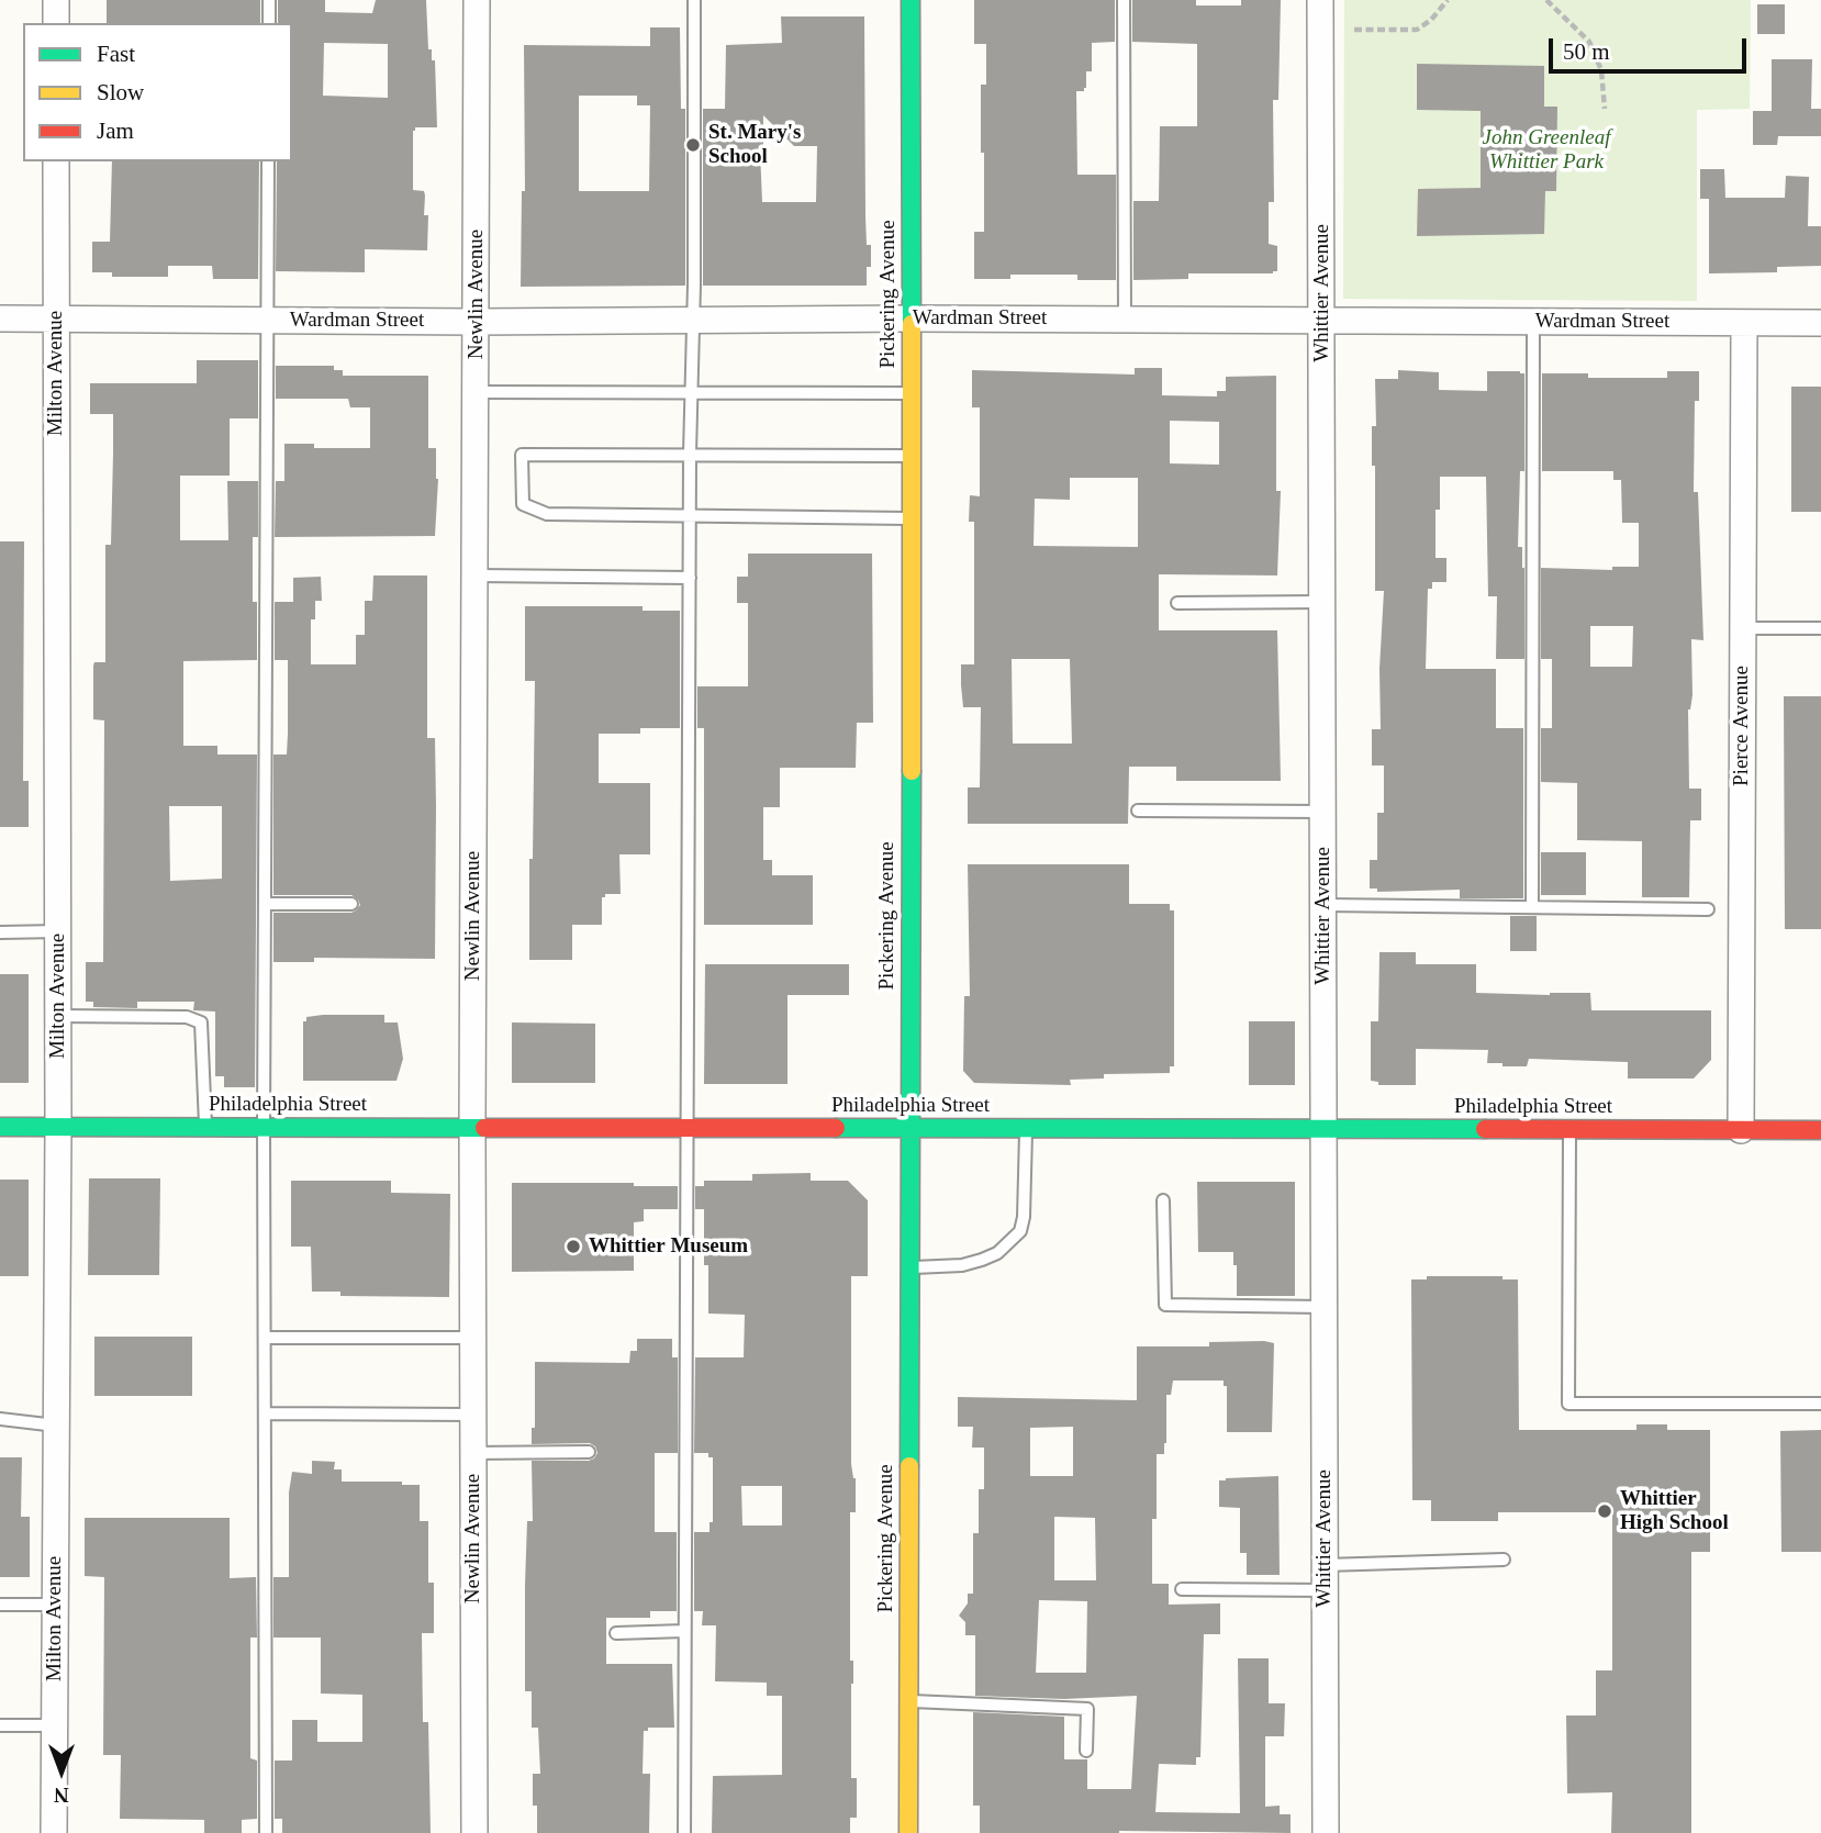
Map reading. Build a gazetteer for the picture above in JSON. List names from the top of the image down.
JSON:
{
  "streets": {
    "street": [
      "Whittier Avenue",
      "Newlin Avenue",
      "Pickering Avenue",
      "Wardman Street",
      "Milton Avenue",
      "Pierce Avenue",
      "Philadelphia Street"
    ]
  },
  "crossings": [
    ["Whittier Avenue", "Wardman Street"],
    ["Whittier Avenue", "Philadelphia Street"],
    ["Newlin Avenue", "Wardman Street"],
    ["Newlin Avenue", "Philadelphia Street"],
    ["Pickering Avenue", "Wardman Street"],
    ["Pickering Avenue", "Philadelphia Street"],
    ["Wardman Street", "Milton Avenue"],
    ["Wardman Street", "Pierce Avenue"],
    ["Milton Avenue", "Philadelphia Street"],
    ["Pierce Avenue", "Philadelphia Street"]
  ],
  "parks": ["John Greenleaf Whittier Park"],
  "places": ["St. Mary's School", "Whittier Museum", "Whittier High School"],
  "legend": ["Fast", "Slow", "Jam"],
  "scale_bar": "50 m",
  "north": "bottom"
}
